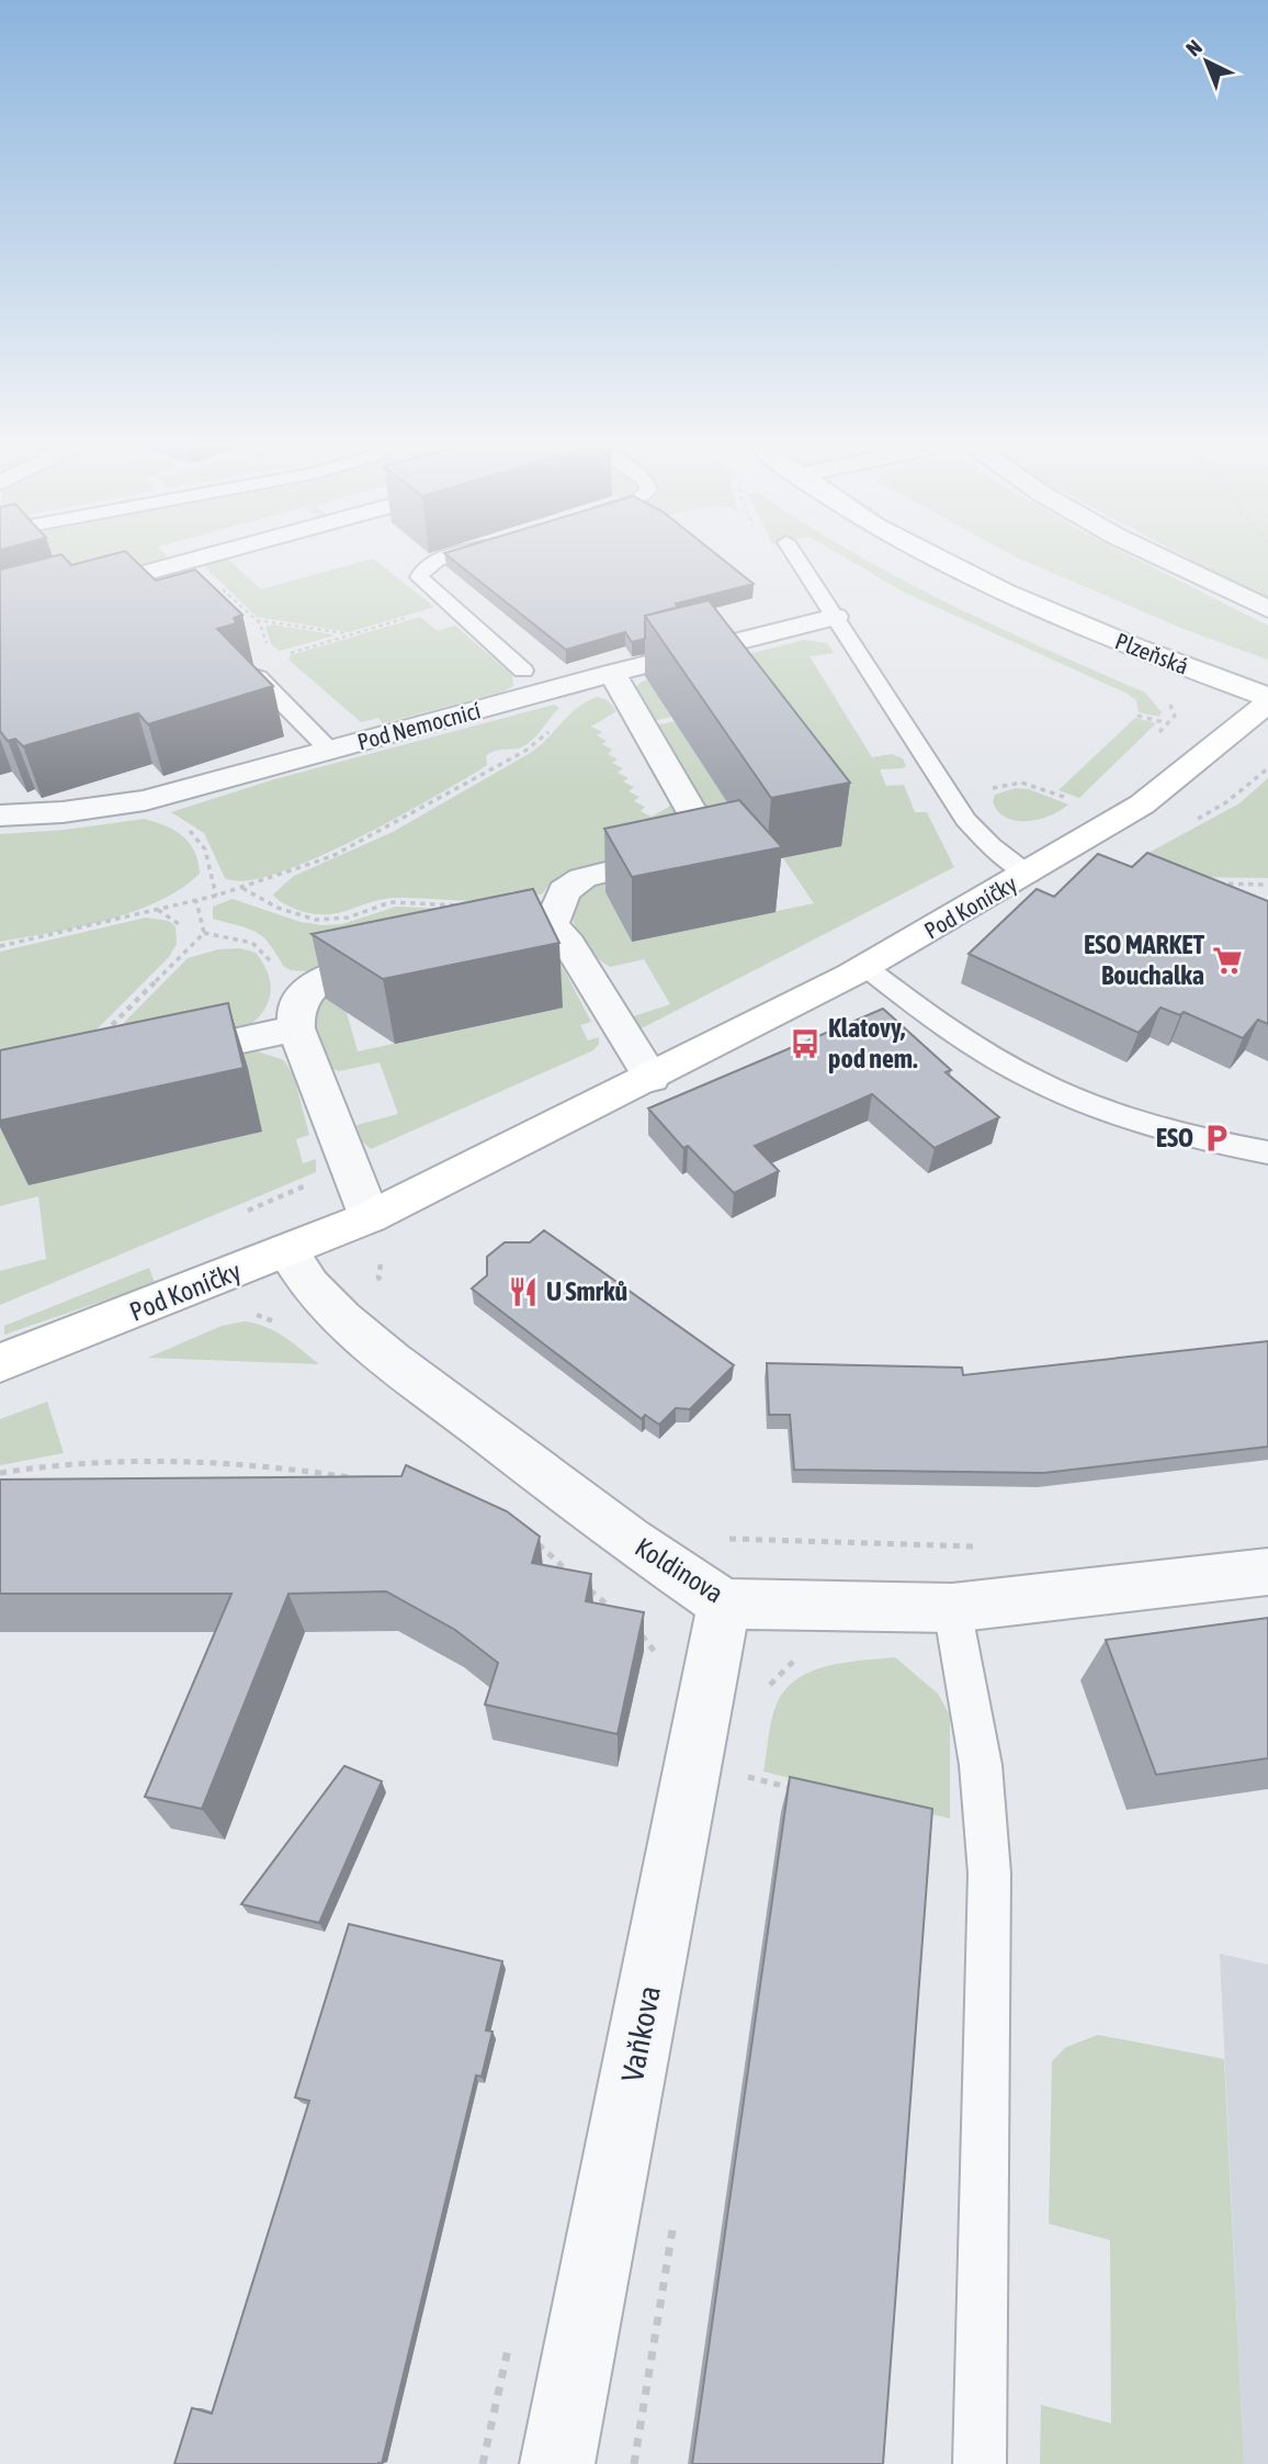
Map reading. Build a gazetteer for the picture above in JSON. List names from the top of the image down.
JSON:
{
  "streets": {
    "street": [
      "Plzeňská",
      "Pod Nemocnicí",
      "Pod Koníčky",
      "Koldinova",
      "Vaňkova"
    ]
  },
  "crossings": [
    ["Plzeňská", "Pod Koníčky"],
    ["Pod Koníčky", "Koldinova"],
    ["Koldinova", "Vaňkova"]
  ],
  "places": {
    "supermarket": ["ESO MARKET Bouchalka"],
    "bus stop": ["Klatovy, pod nem."],
    "parking": ["ESO"],
    "restaurant": ["U Smrků"]
  },
  "north": "top left"
}
